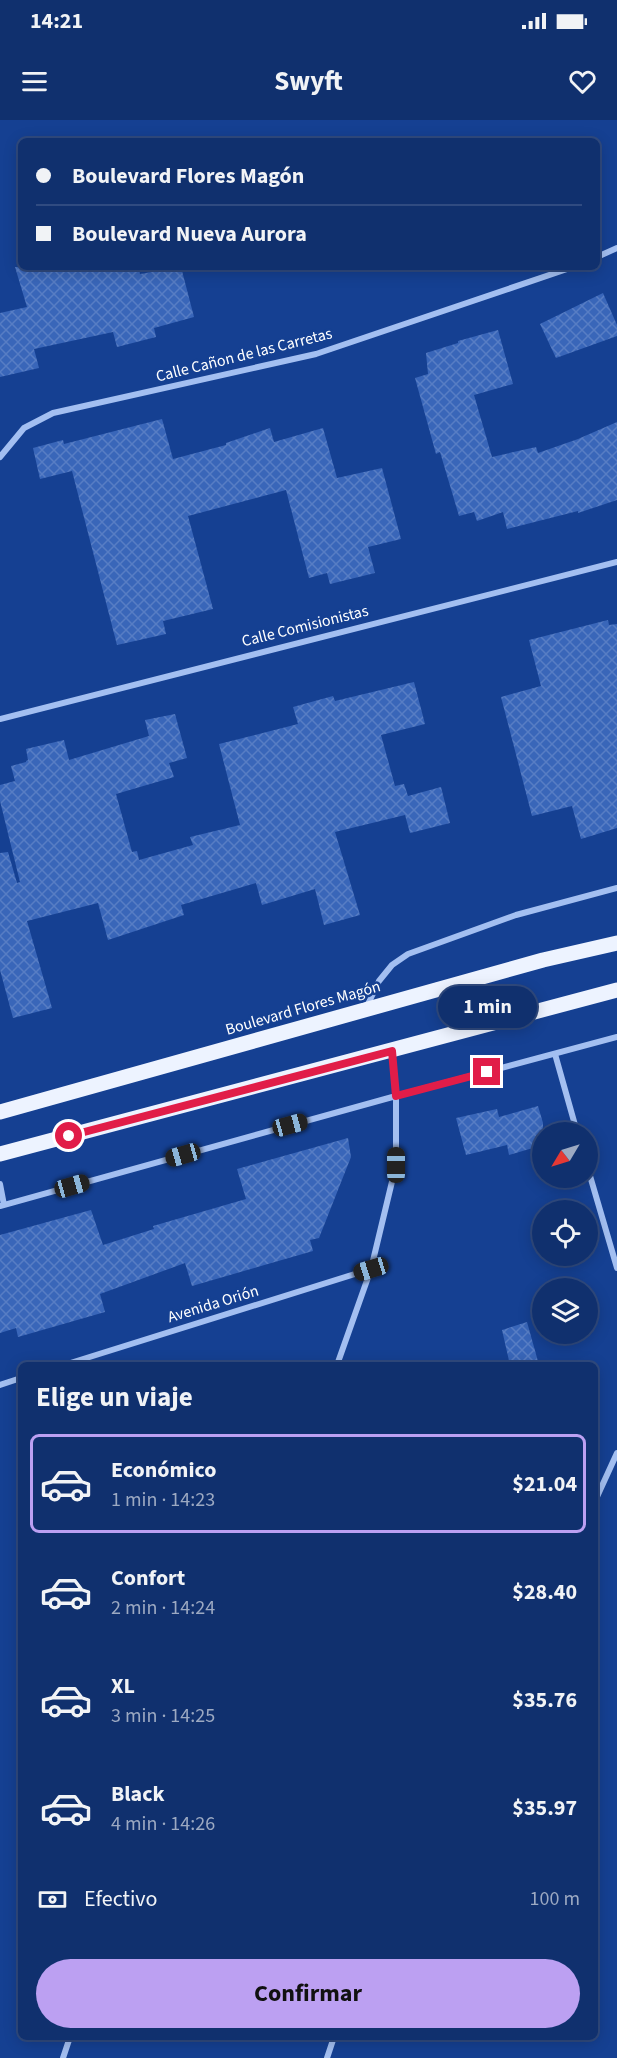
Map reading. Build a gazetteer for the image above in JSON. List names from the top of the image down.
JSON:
{
  "streets": {
    "main road": ["Boulevard Flores Magón"],
    "street": ["Calle Cañon de las Carretas", "Calle Comisionistas", "Avenida Orión"]
  },
  "north": "bottom left",
  "page": {
    "status": "14:21",
    "header": "Swyft",
    "banner": ["Boulevard Flores Magón", "Boulevard Nueva Aurora"],
    "bubble": "1 min",
    "heading": "Elige un viaje",
    "list": [
      {
        "name": "Económico",
        "note": "1 min · 14:23",
        "value": "$21.04"
      },
      {
        "name": "Confort",
        "note": "2 min · 14:24",
        "value": "$28.40"
      },
      {
        "name": "XL",
        "note": "3 min · 14:25",
        "value": "$35.76"
      },
      {
        "name": "Black",
        "note": "4 min · 14:26",
        "value": "$35.97"
      }
    ],
    "pay": ["Efectivo", "100 m"],
    "buttons": "Confirmar"
  }
}
